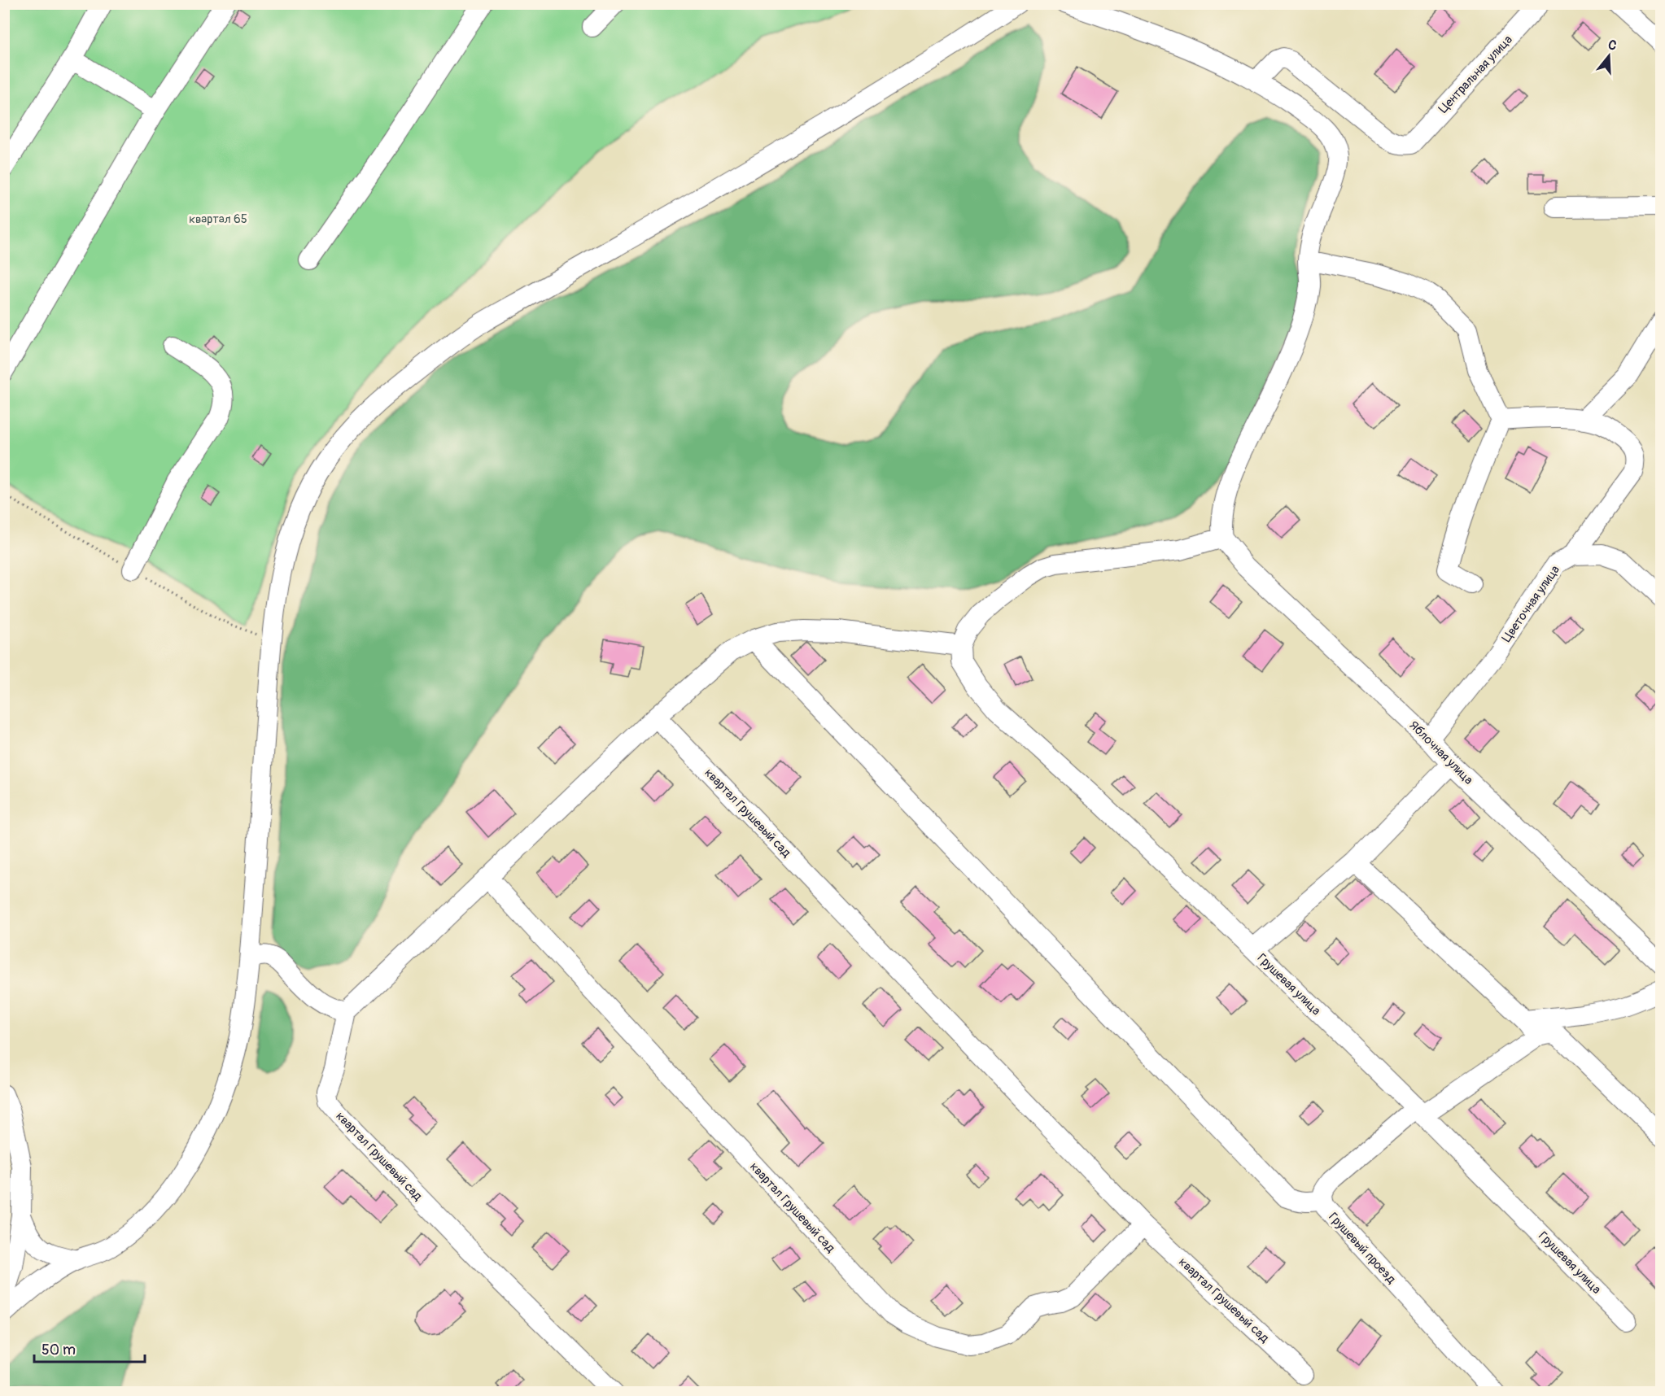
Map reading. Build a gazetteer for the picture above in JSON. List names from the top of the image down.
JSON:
{
  "streets": {
    "street": [
      "Центральная улица",
      "Цветочная улица",
      "Яблочная улица",
      "квартал Грушевый сад",
      "Грушевая улица",
      "Грушевый проезд"
    ]
  },
  "crossings": [
    ["Цветочная улица", "Яблочная улица"],
    ["Грушевая улица", "Грушевый проезд"]
  ],
  "parks": ["квартал 65"],
  "scale_bar": "50 m",
  "north": "top"
}
